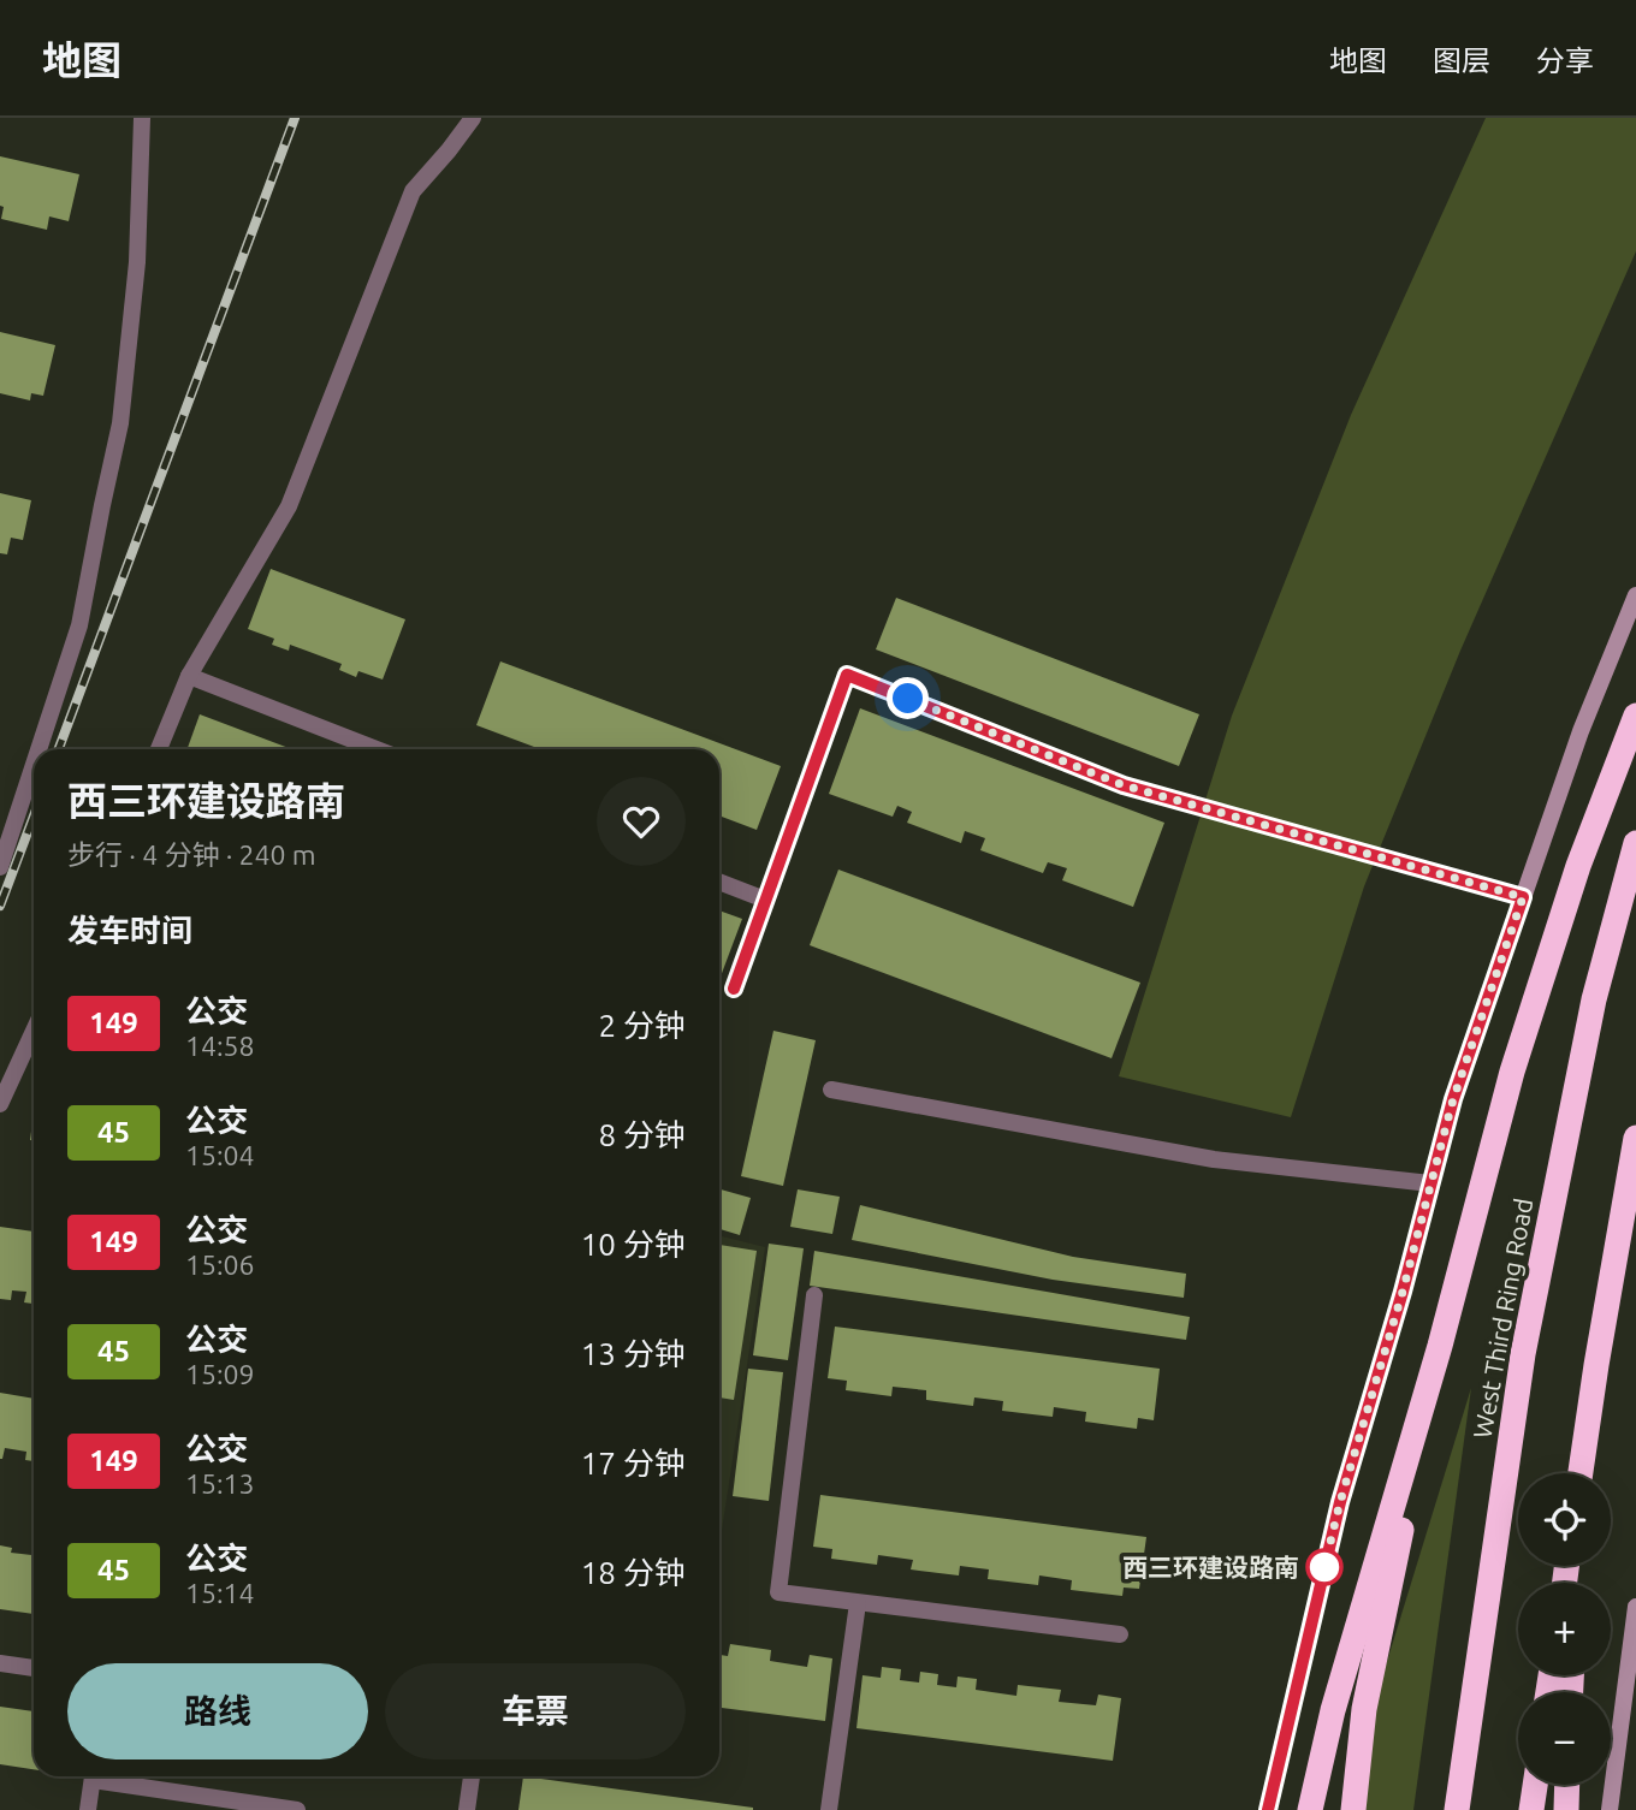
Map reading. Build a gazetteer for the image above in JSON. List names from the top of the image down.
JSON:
{
  "streets": {
    "highway": ["West Third Ring Road"]
  },
  "places": ["西三环建设路南"],
  "lines": ["bus line 149"],
  "page": {
    "header": "地图",
    "nav": ["地图", "图层", "分享"],
    "heading": [
      ["西三环建设路南", "步行 · 4 分钟 · 240 m"],
      "发车时间"
    ],
    "list": [
      {
        "mark": "149",
        "name": "公交",
        "note": "14:58",
        "value": "2 分钟"
      },
      {
        "mark": "45",
        "name": "公交",
        "note": "15:04",
        "value": "8 分钟"
      },
      {
        "mark": "149",
        "name": "公交",
        "note": "15:06",
        "value": "10 分钟"
      },
      {
        "mark": "45",
        "name": "公交",
        "note": "15:09",
        "value": "13 分钟"
      },
      {
        "mark": "149",
        "name": "公交",
        "note": "15:13",
        "value": "17 分钟"
      },
      {
        "mark": "45",
        "name": "公交",
        "note": "15:14",
        "value": "18 分钟"
      }
    ],
    "map_buttons": ["+", "−"],
    "buttons": ["路线", "车票"]
  }
}
